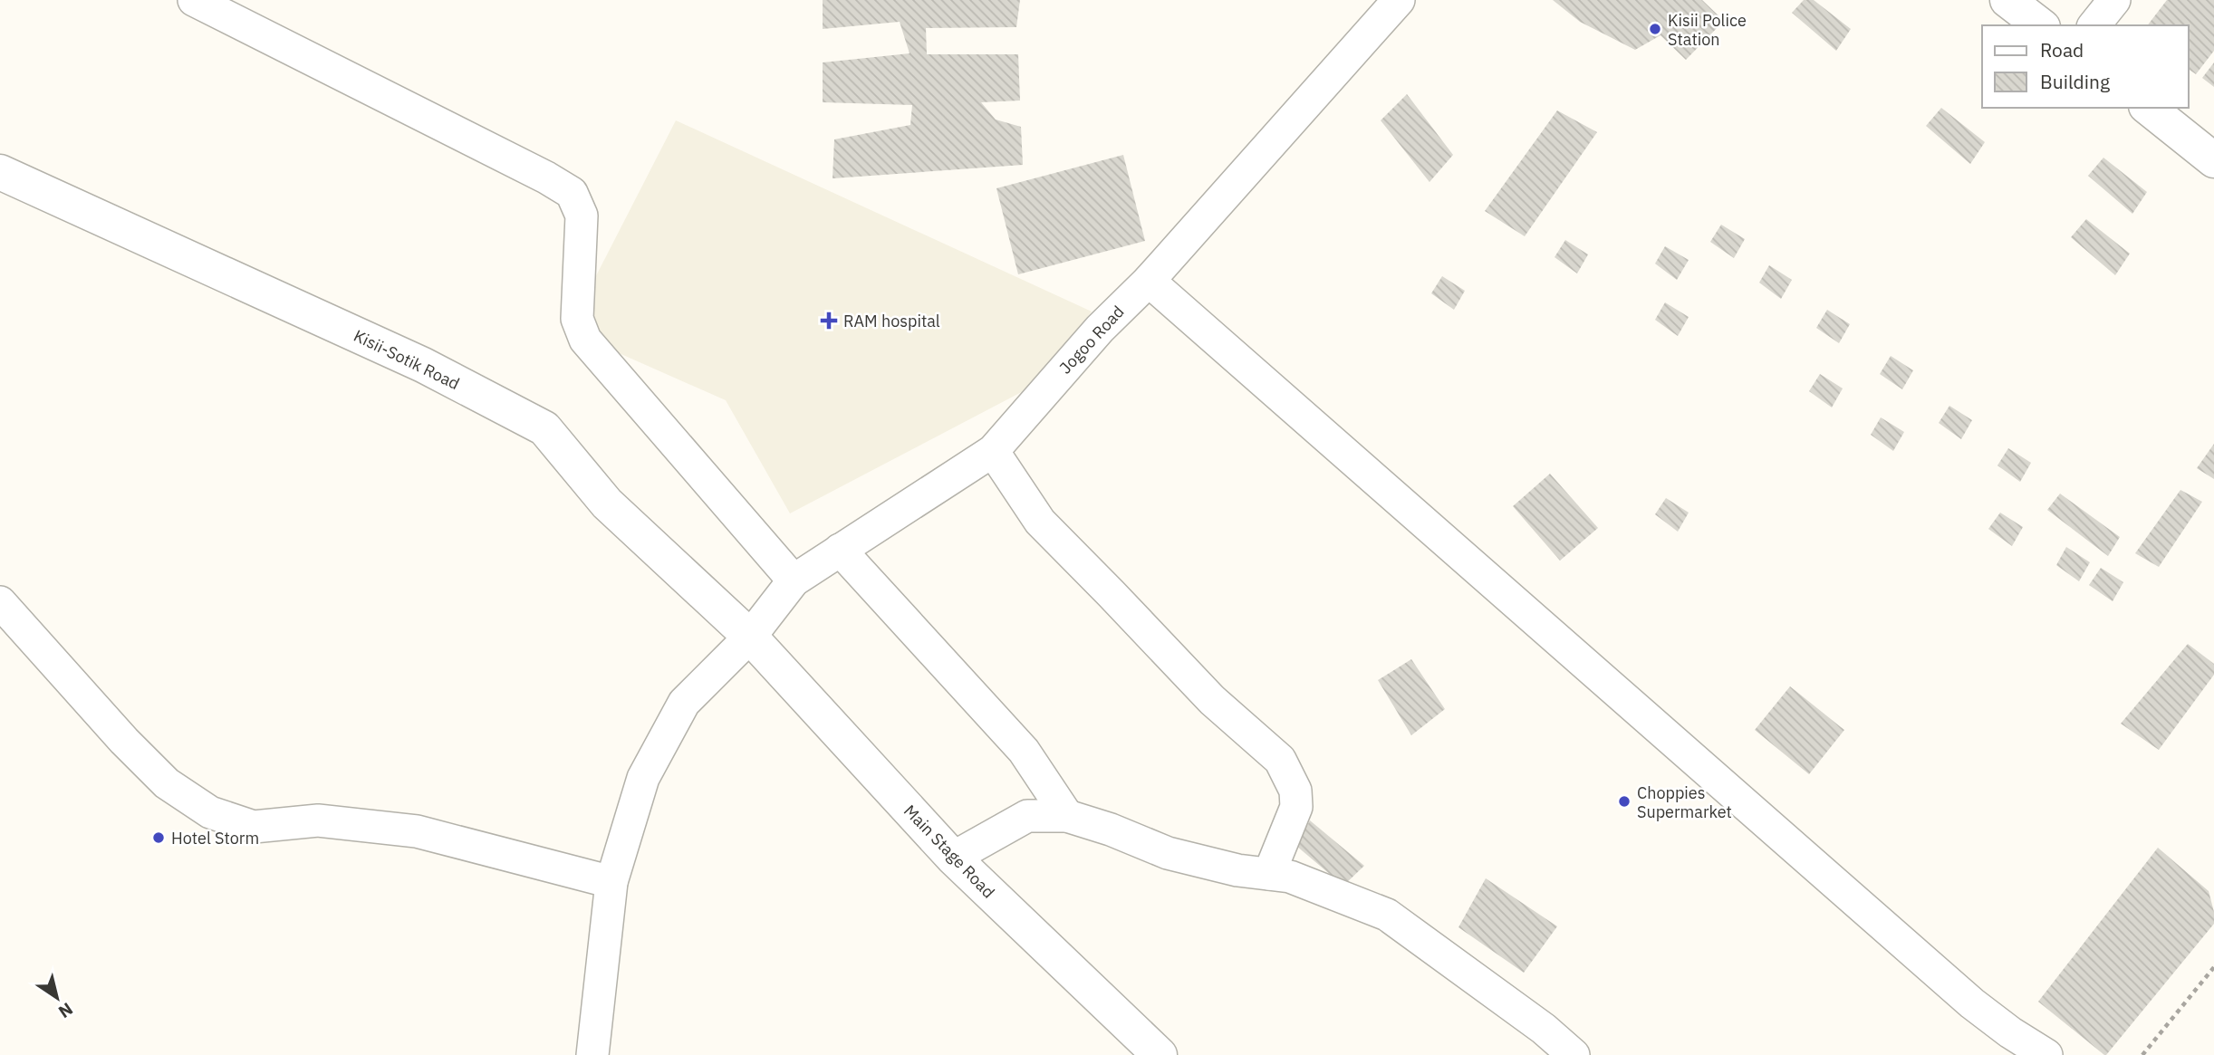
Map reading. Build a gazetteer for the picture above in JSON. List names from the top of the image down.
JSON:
{
  "streets": {
    "street": ["Jogoo Road", "Kisii-Sotik Road", "Main Stage Road"]
  },
  "crossings": [
    ["Jogoo Road", "Kisii-Sotik Road"],
    ["Jogoo Road", "Main Stage Road"],
    ["Kisii-Sotik Road", "Main Stage Road"]
  ],
  "places": {
    "other": ["Kisii Police Station", "Choppies Supermarket", "Hotel Storm"],
    "health": ["RAM hospital"]
  },
  "legend": ["Road", "Building"],
  "north": "bottom right"
}
